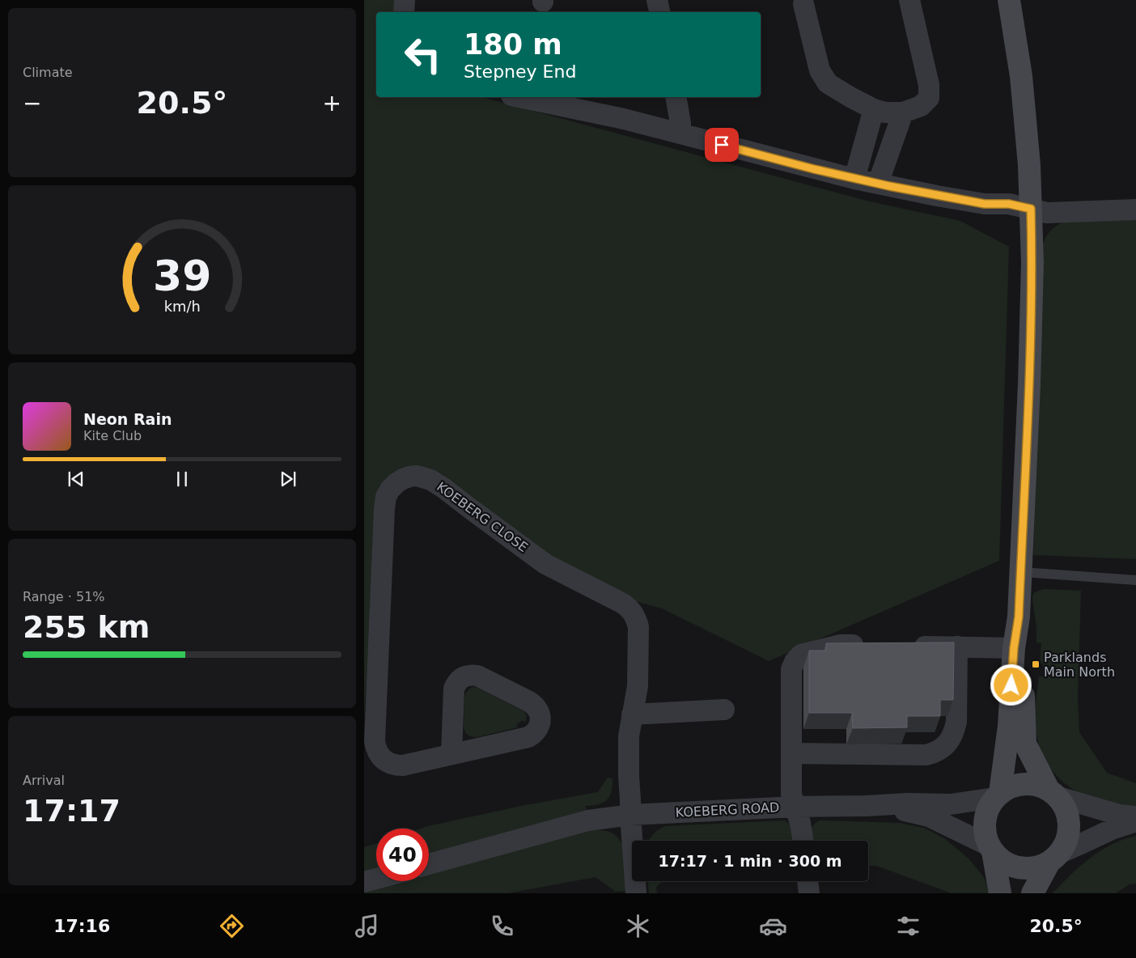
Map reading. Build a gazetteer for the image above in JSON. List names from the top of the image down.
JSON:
{
  "streets": {
    "street": ["KOEBERG CLOSE", "KOEBERG ROAD"]
  },
  "crossings": [
    ["KOEBERG CLOSE", "KOEBERG ROAD"]
  ],
  "places": {
    "transit": ["Parklands Main North"]
  },
  "page": {
    "tile": [
      "Climate",
      ["Range · 51%", "255 km"],
      ["Arrival", "17:17"]
    ],
    "turn": ["180 m", "Stepney End"],
    "heat": ["−", "20.5°", "+"],
    "song": ["Neon Rain", "Kite Club"],
    "limit": "40",
    "trip": "17:17 · 1 min · 300 m",
    "tabs": ["17:16", "20.5°"],
    "gauge": ["39", "km/h"]
  }
}
